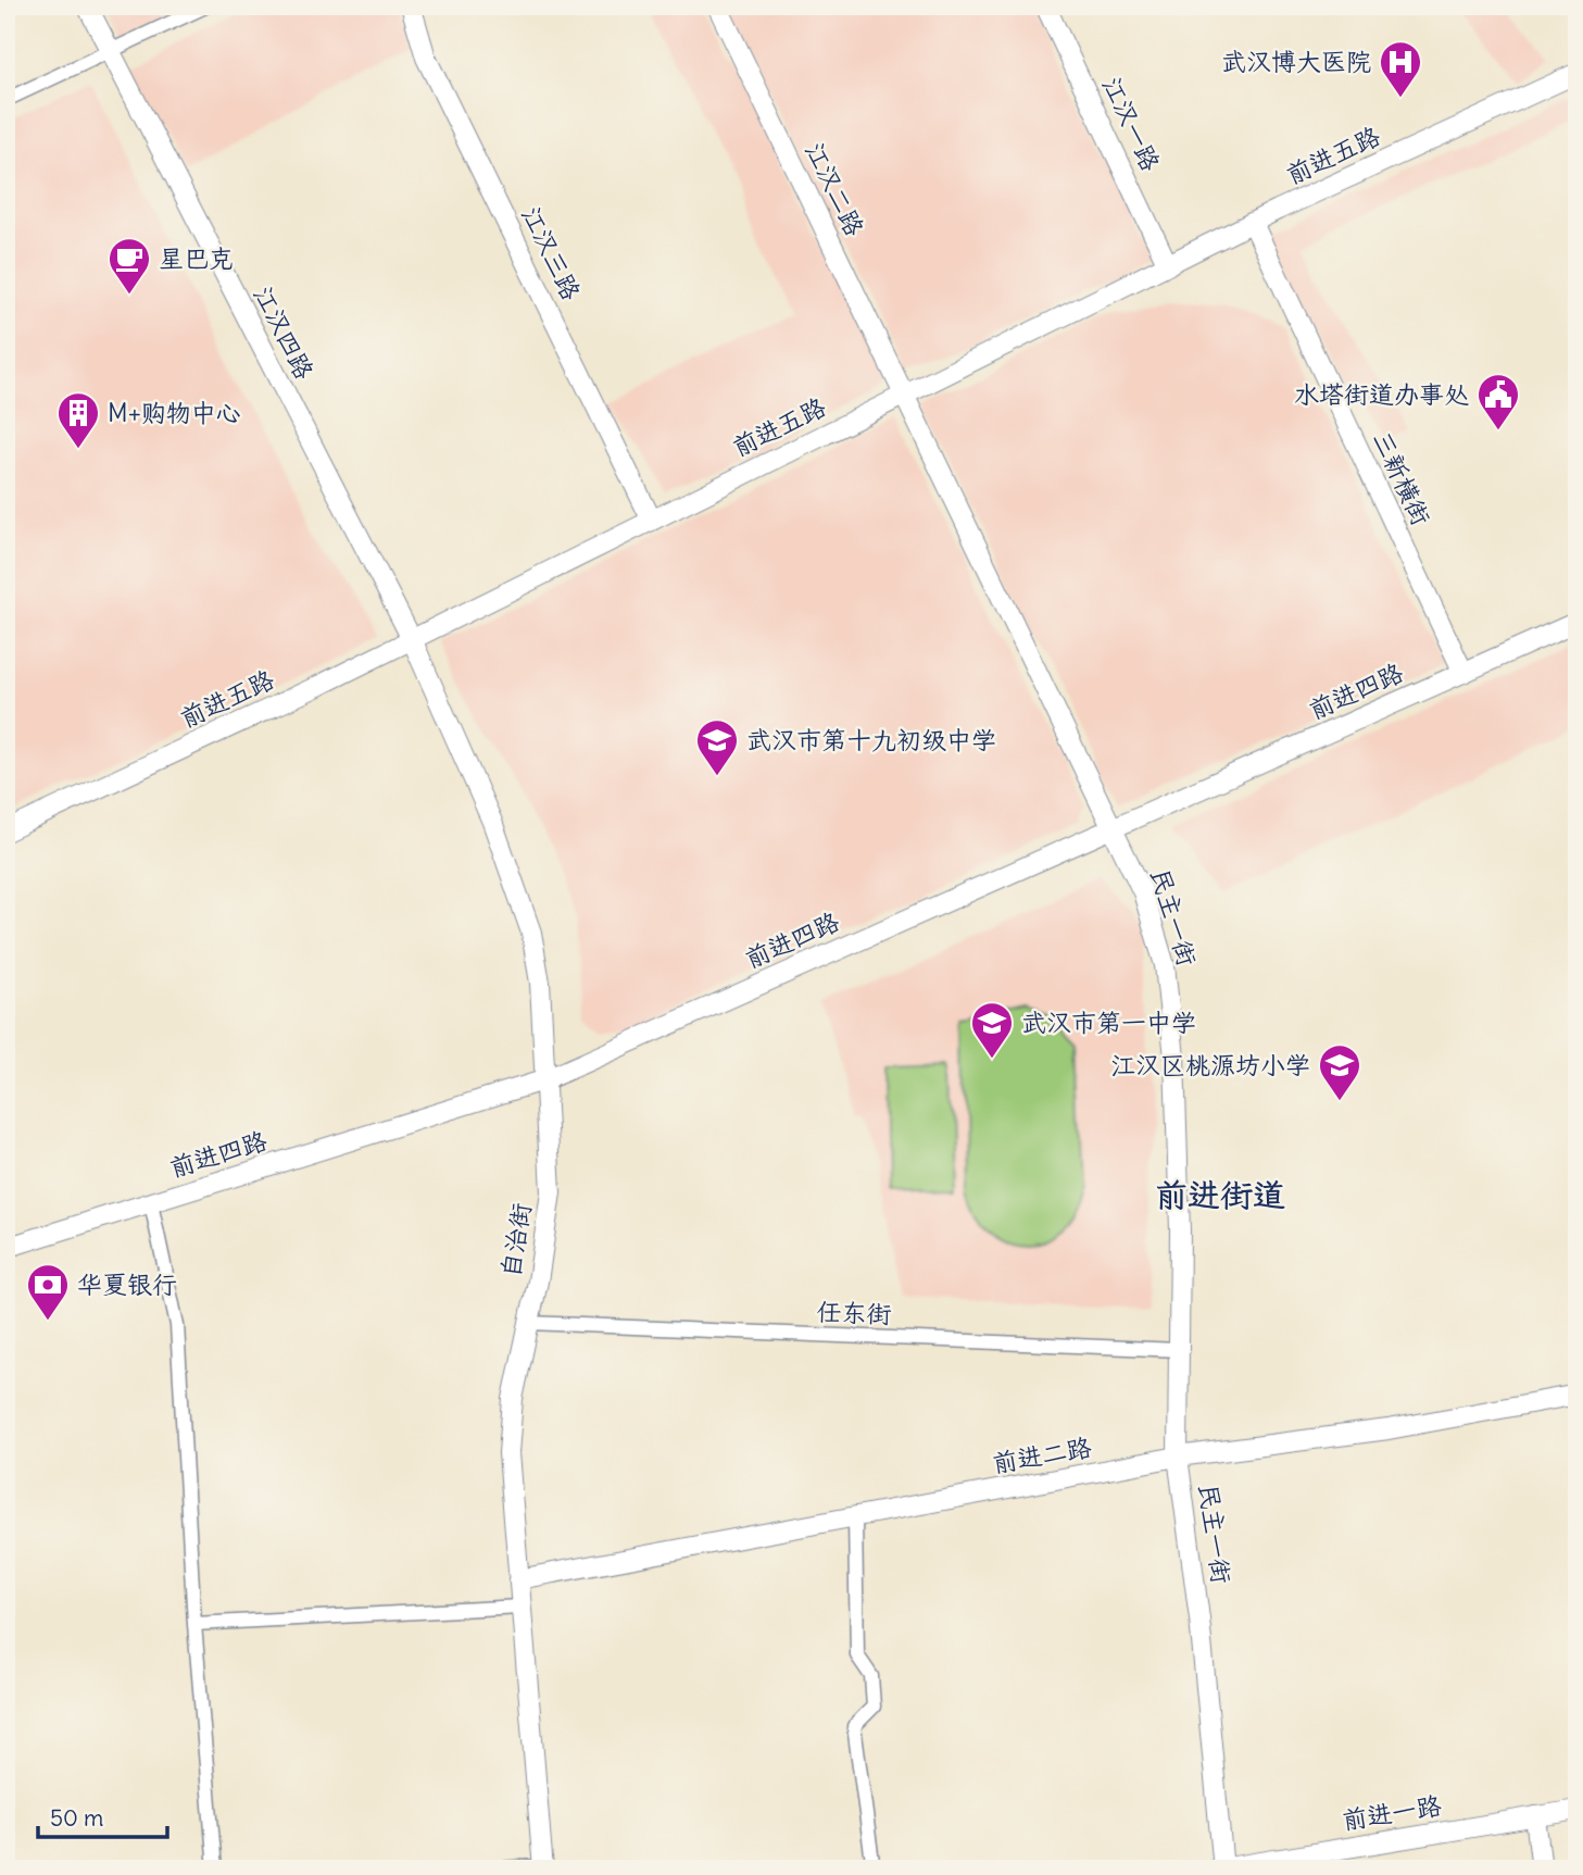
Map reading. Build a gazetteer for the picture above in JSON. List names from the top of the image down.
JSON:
{
  "streets": {
    "street": [
      "江汉一路",
      "前进五路",
      "江汉二路",
      "江汉三路",
      "江汉四路",
      "三新横街",
      "前进四路",
      "民主一街",
      "自治街",
      "任东街",
      "前进二路",
      "前进一路"
    ]
  },
  "crossings": [
    ["江汉一路", "前进五路"],
    ["前进五路", "江汉二路"],
    ["前进五路", "江汉三路"],
    ["前进五路", "江汉四路"],
    ["前进五路", "三新横街"],
    ["前进五路", "民主一街"],
    ["前进五路", "自治街"],
    ["江汉二路", "民主一街"],
    ["江汉四路", "自治街"],
    ["三新横街", "前进四路"],
    ["前进四路", "民主一街"],
    ["前进四路", "自治街"],
    ["民主一街", "任东街"],
    ["民主一街", "前进二路"],
    ["民主一街", "前进一路"],
    ["自治街", "任东街"],
    ["自治街", "前进二路"]
  ],
  "districts": ["前进街道"],
  "places": {
    "hospital": ["武汉博大医院"],
    "cafe": ["星巴克"],
    "public building": ["水塔街道办事处"],
    "building": ["M+购物中心"],
    "school or university": ["武汉市第十九初级中学", "武汉市第一中学", "江汉区桃源坊小学"],
    "bank": ["华夏银行"]
  },
  "scale_bar": "50 m"
}
